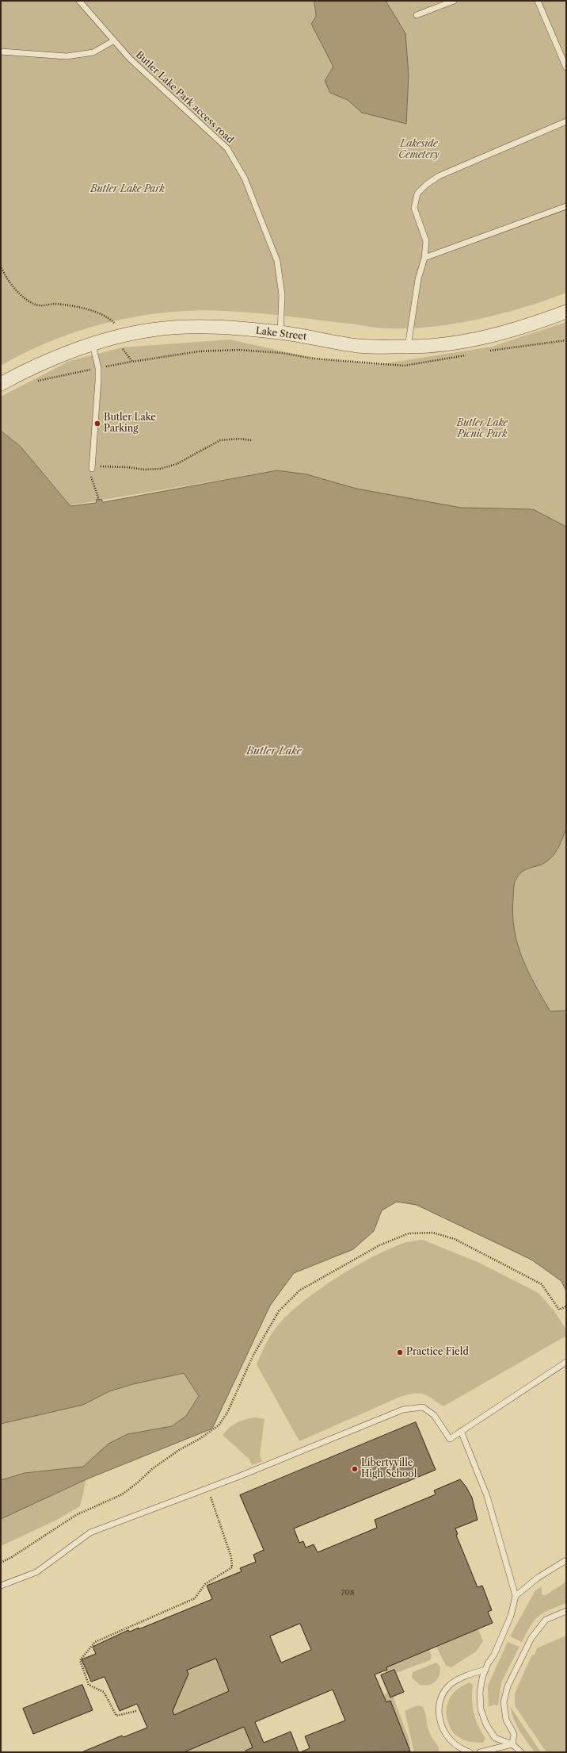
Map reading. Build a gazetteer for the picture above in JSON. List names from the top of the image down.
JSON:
{
  "streets": {
    "street": ["Lake Street"],
    "lane": ["Butler Lake Park access road"]
  },
  "crossings": [
    ["Butler Lake Park access road", "Lake Street"]
  ],
  "water": ["Butler Lake"],
  "parks": ["Lakeside Cemetery", "Butler Lake Park", "Butler Lake Picnic Park"],
  "places": ["Butler Lake Parking", "Practice Field", "Libertyville High School"],
  "house_numbers": ["708"]
}
